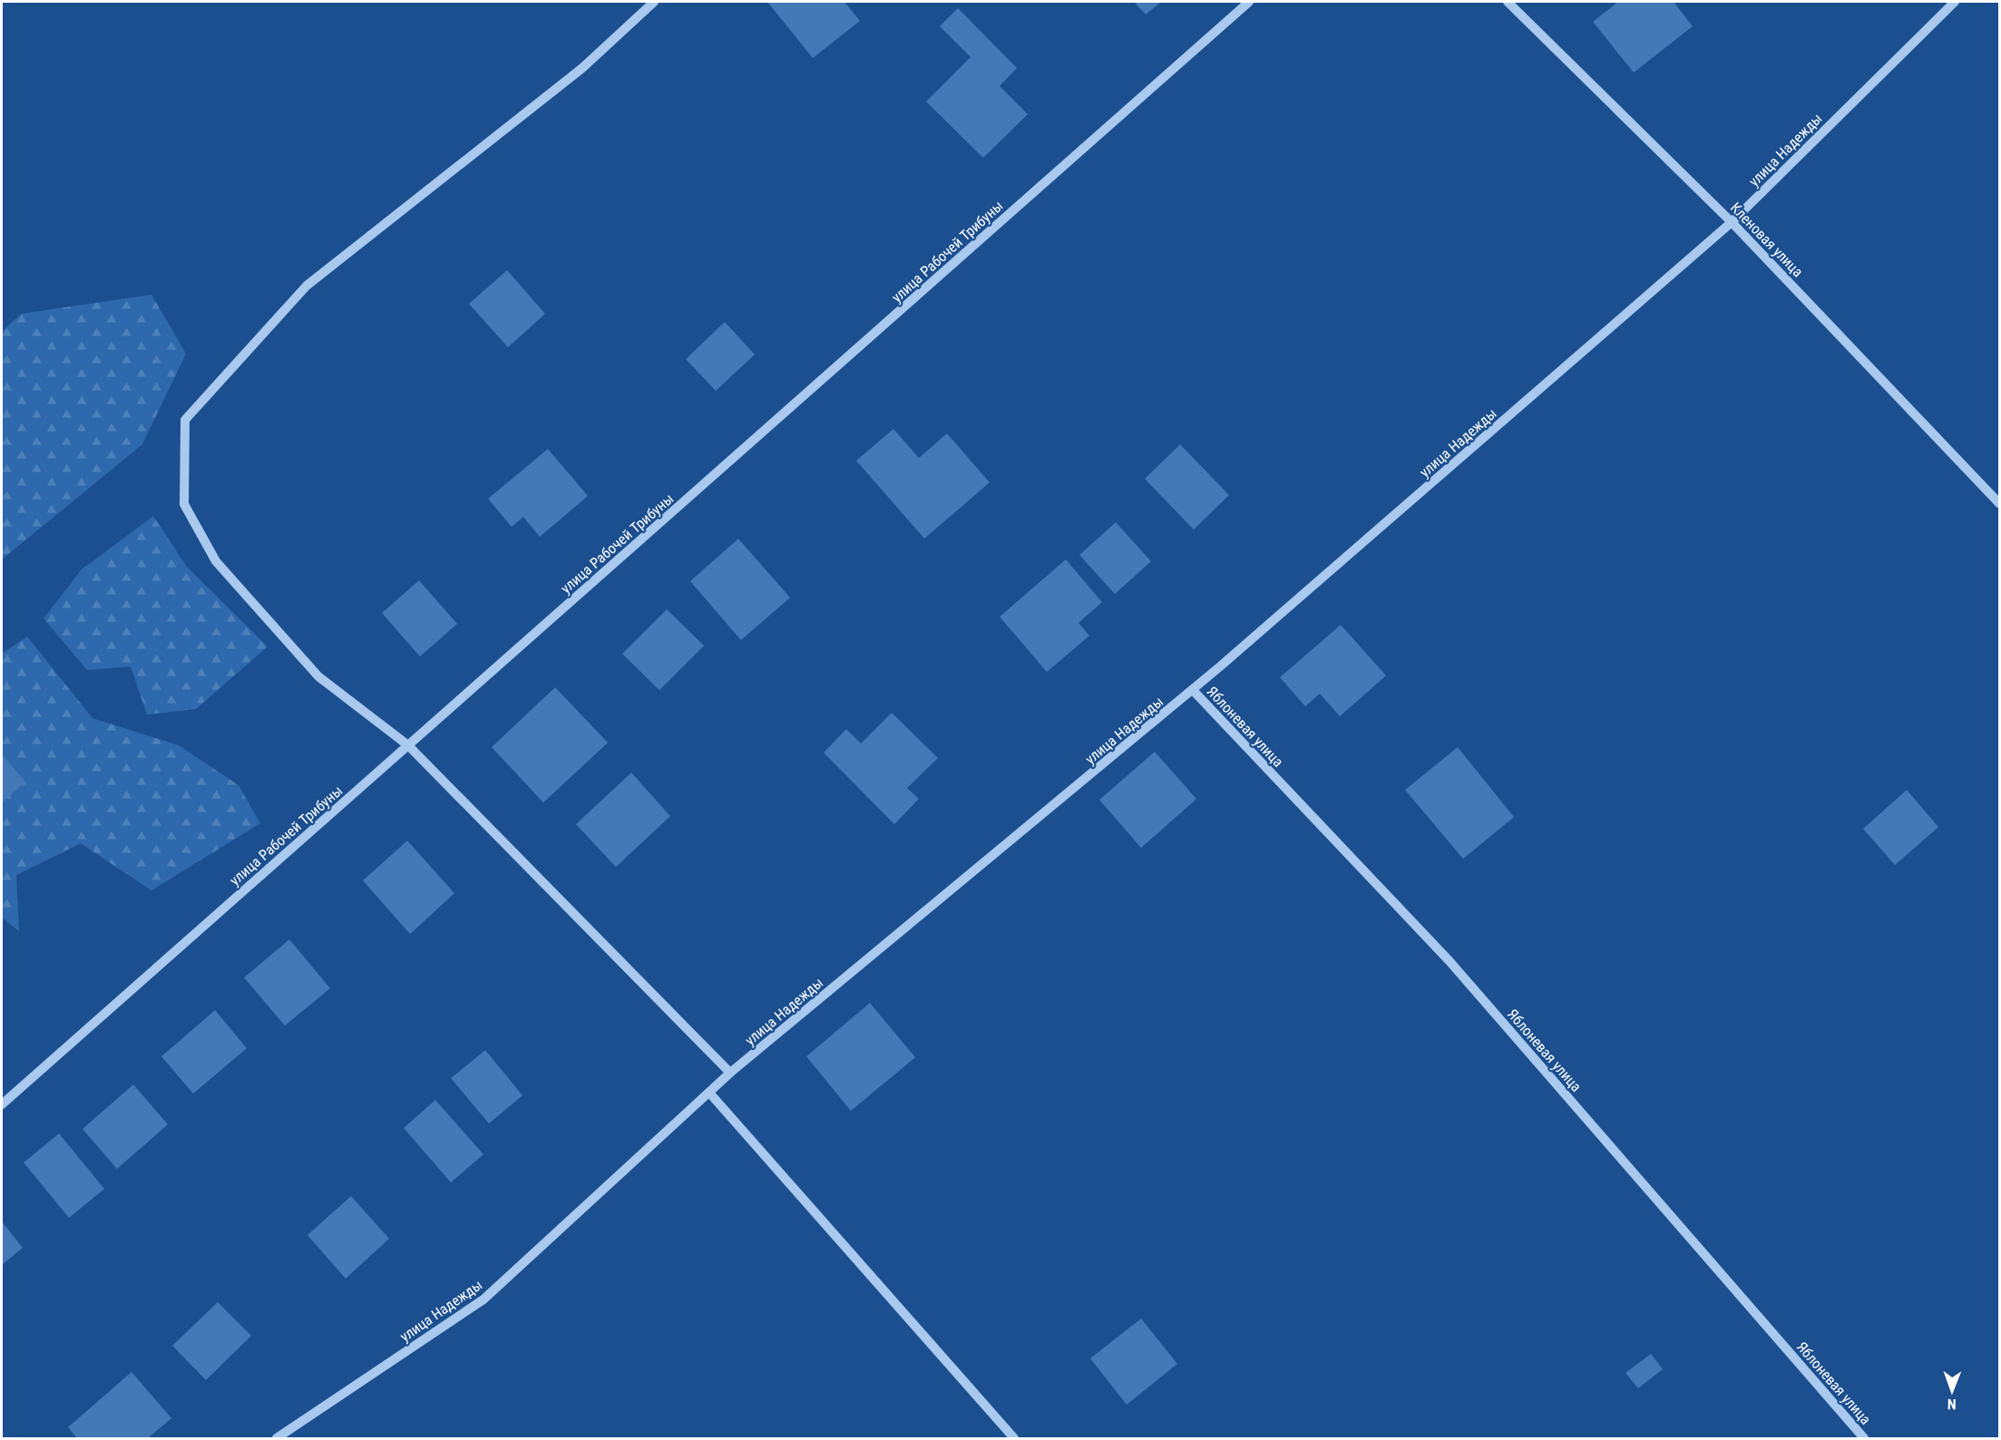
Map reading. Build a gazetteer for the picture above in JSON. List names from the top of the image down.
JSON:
{
  "streets": {
    "street": [
      "улица Надежды",
      "Кленовая улица",
      "улица Рабочей Трибуны",
      "Яблоневая улица"
    ]
  },
  "crossings": [
    ["улица Надежды", "Кленовая улица"],
    ["улица Надежды", "Яблоневая улица"]
  ],
  "north": "bottom"
}
